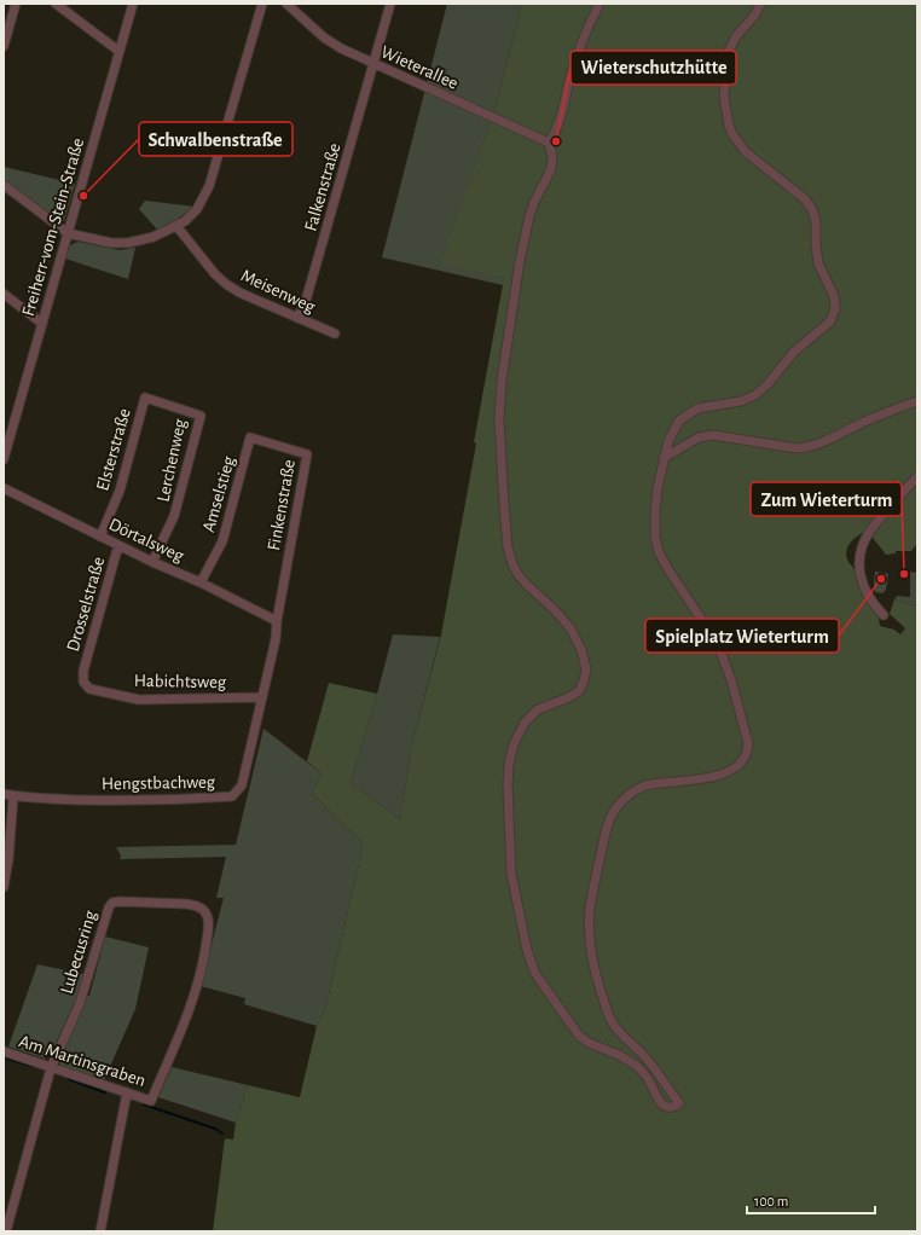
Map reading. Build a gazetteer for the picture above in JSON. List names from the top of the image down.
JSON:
{
  "streets": {
    "street": [
      "Wieterallee",
      "Falkenstraße",
      "Freiherr-vom-Stein-Straße",
      "Meisenweg",
      "Elsterstraße",
      "Lerchenweg",
      "Amselstieg",
      "Finkenstraße",
      "Dörtalsweg",
      "Drosselstraße",
      "Habichtsweg",
      "Hengstbachweg",
      "Lubecusring",
      "Am Martinsgraben"
    ]
  },
  "crossings": [
    ["Wieterallee", "Falkenstraße"],
    ["Falkenstraße", "Meisenweg"],
    ["Elsterstraße", "Lerchenweg"],
    ["Elsterstraße", "Dörtalsweg"],
    ["Lerchenweg", "Dörtalsweg"],
    ["Amselstieg", "Finkenstraße"],
    ["Amselstieg", "Dörtalsweg"],
    ["Finkenstraße", "Dörtalsweg"],
    ["Dörtalsweg", "Drosselstraße"],
    ["Drosselstraße", "Habichtsweg"],
    ["Habichtsweg", "Hengstbachweg"],
    ["Lubecusring", "Am Martinsgraben"]
  ],
  "places": [
    "Wieterschutzhütte",
    "Schwalbenstraße",
    "Zum Wieterturm",
    "Spielplatz Wieterturm"
  ],
  "scale_bar": "100 m"
}
